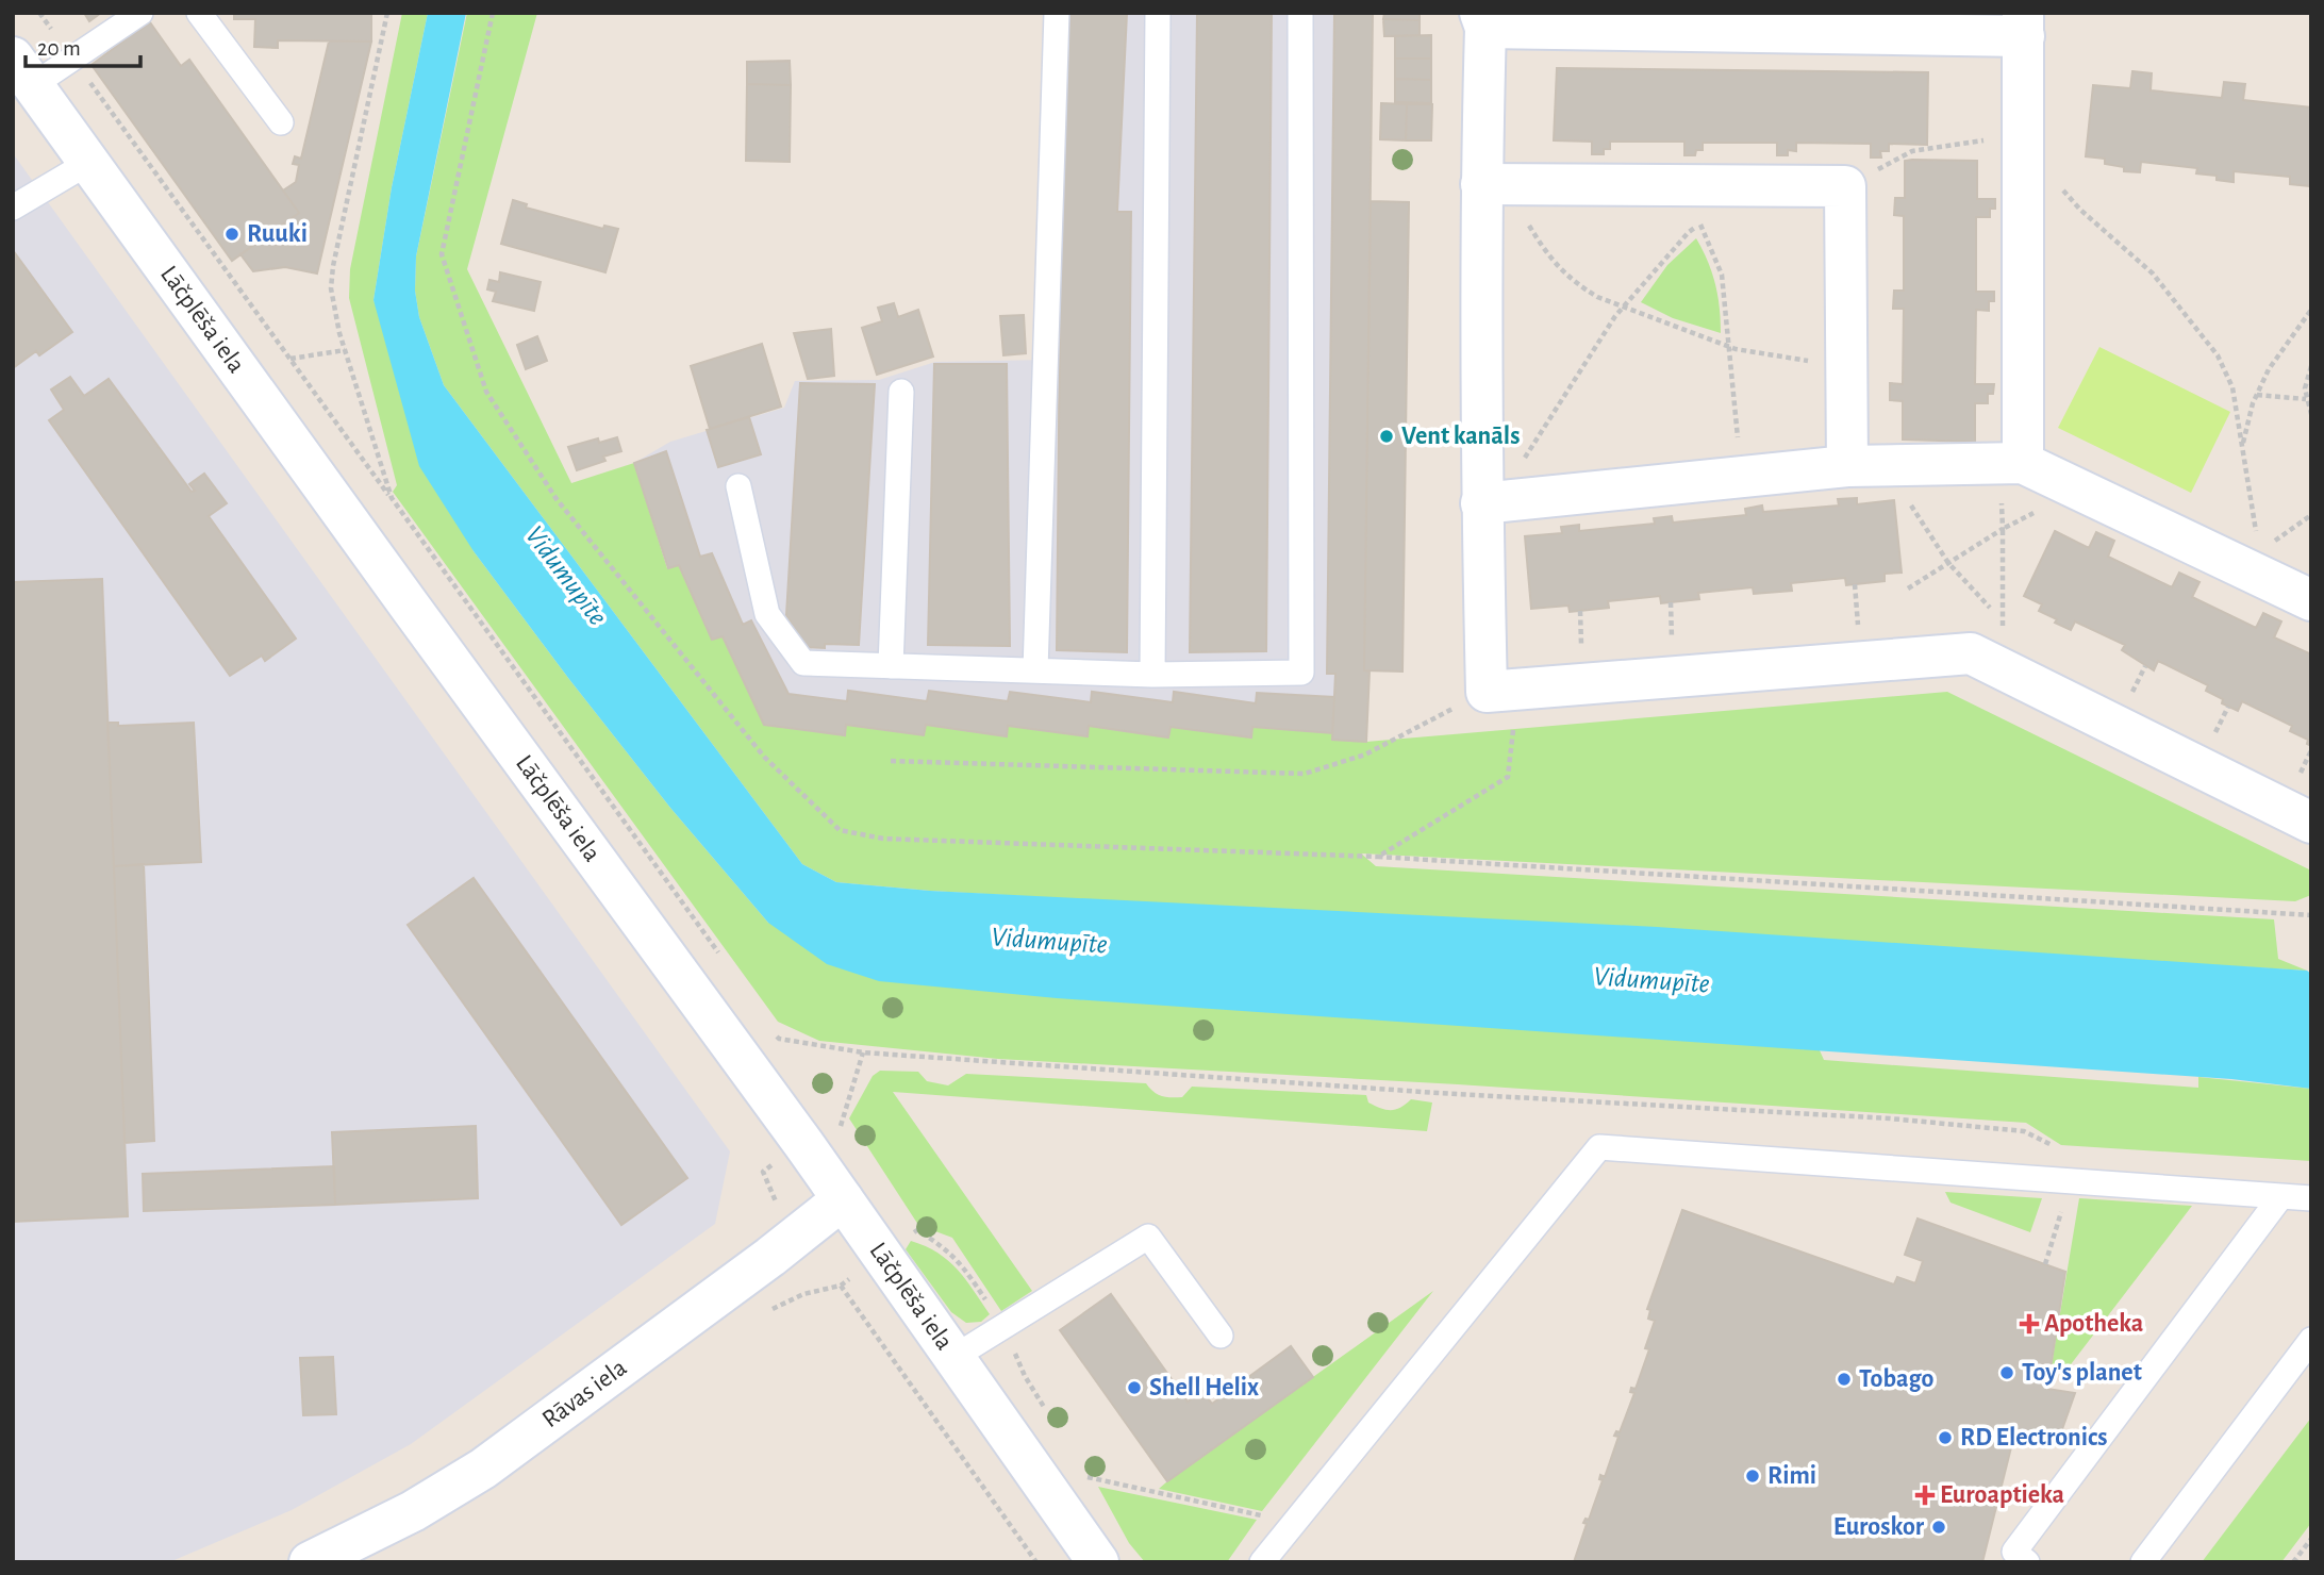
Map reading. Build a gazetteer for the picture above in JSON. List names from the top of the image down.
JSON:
{
  "streets": {
    "street": ["Lāčplēša iela", "Rāvas iela"]
  },
  "crossings": [
    ["Lāčplēša iela", "Rāvas iela"]
  ],
  "water": ["Vidumupīte"],
  "places": {
    "other": [
      "Ruuki",
      "Vent kanāls",
      "Toy's planet",
      "Tobago",
      "Shell Helix",
      "RD Electronics",
      "Rimi",
      "Euroskor"
    ],
    "health": ["Apotheka", "Euroaptieka"]
  },
  "scale_bar": "20 m"
}
